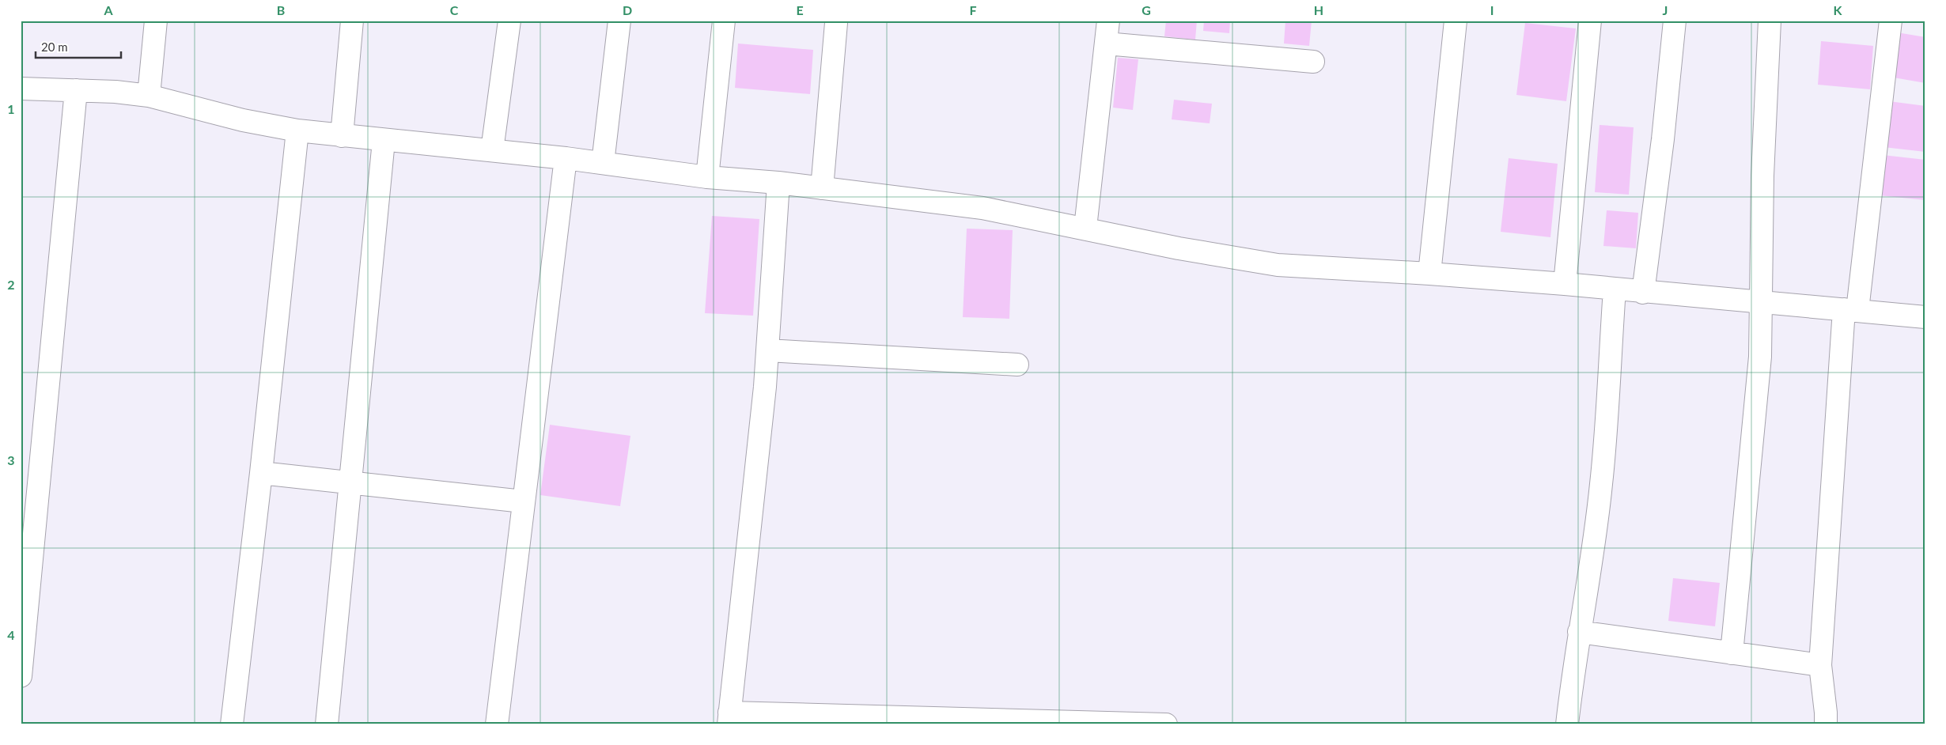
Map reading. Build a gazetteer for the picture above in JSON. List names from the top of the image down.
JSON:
{
  "scale_bar": "20 m",
  "grid": {
    "columns": [
      "A",
      "B",
      "C",
      "D",
      "E",
      "F",
      "G",
      "H",
      "I",
      "J",
      "K"
    ],
    "rows": [
      "1",
      "2",
      "3",
      "4"
    ]
  }
}
